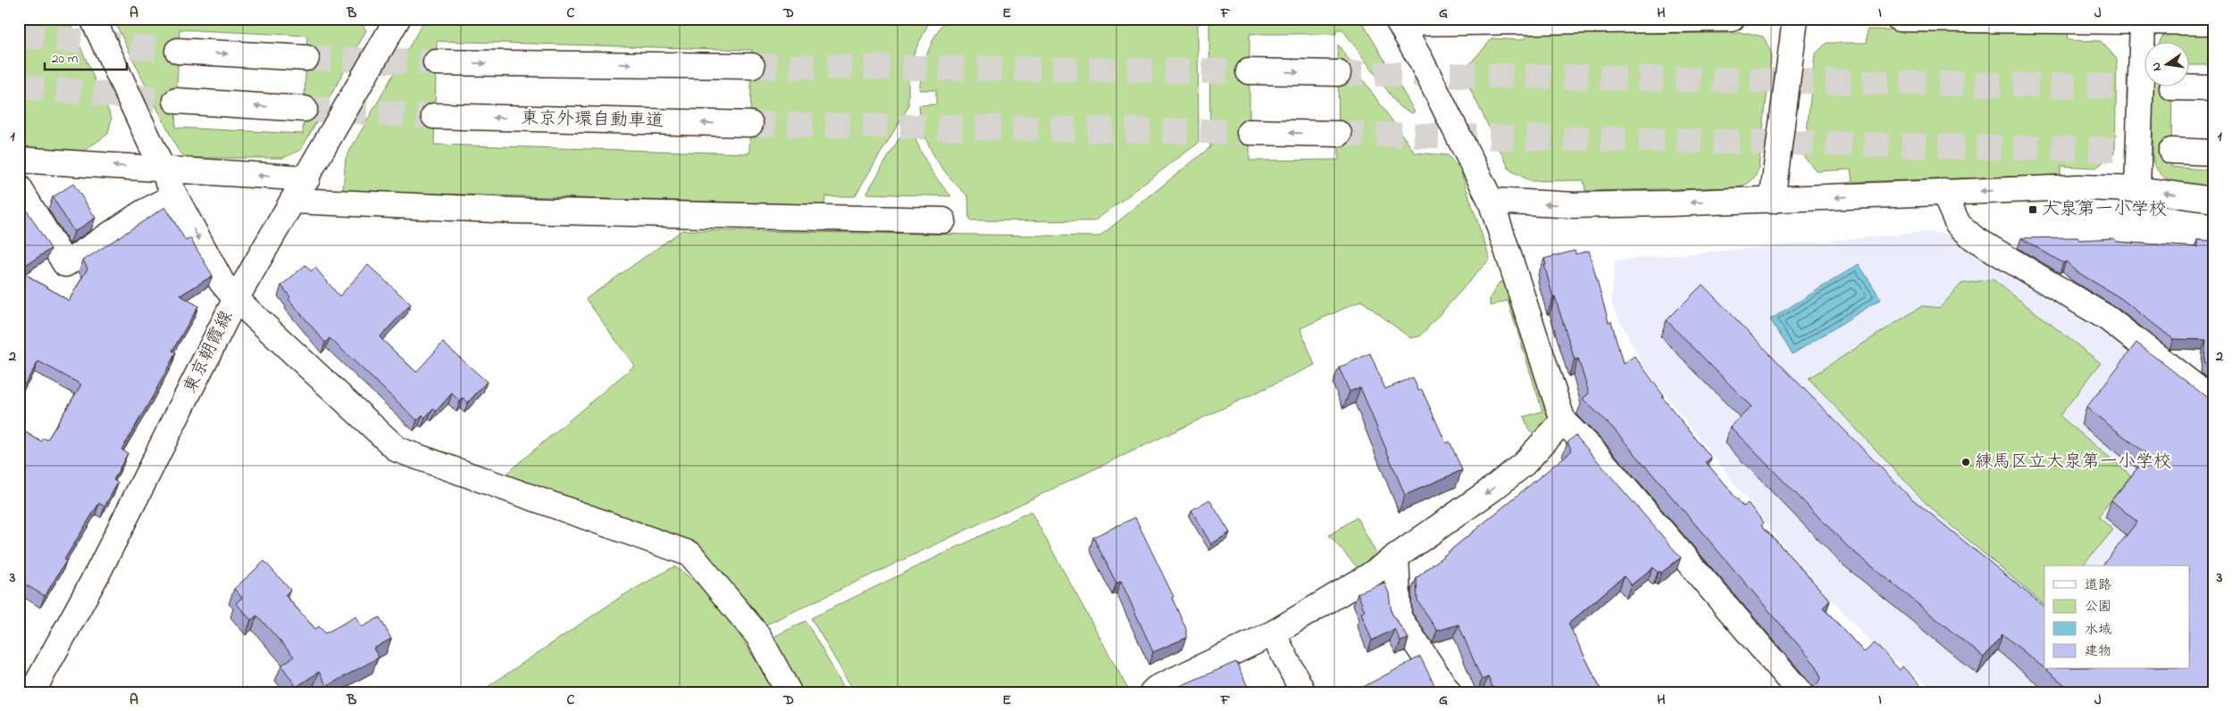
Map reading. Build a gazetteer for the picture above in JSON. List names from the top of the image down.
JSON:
{
  "streets": {
    "main road": ["東京外環自動車道", "東京朝霞線"]
  },
  "places": {
    "transit": ["大泉第一小学校"],
    "other": ["練馬区立大泉第一小学校"]
  },
  "legend": [
    "道路",
    "公園",
    "水域",
    "建物"
  ],
  "scale_bar": "20 m",
  "north": "left",
  "grid": {
    "columns": [
      "A",
      "B",
      "C",
      "D",
      "E",
      "F",
      "G",
      "H",
      "I",
      "J"
    ],
    "rows": ["1", "2", "3"]
  }
}
